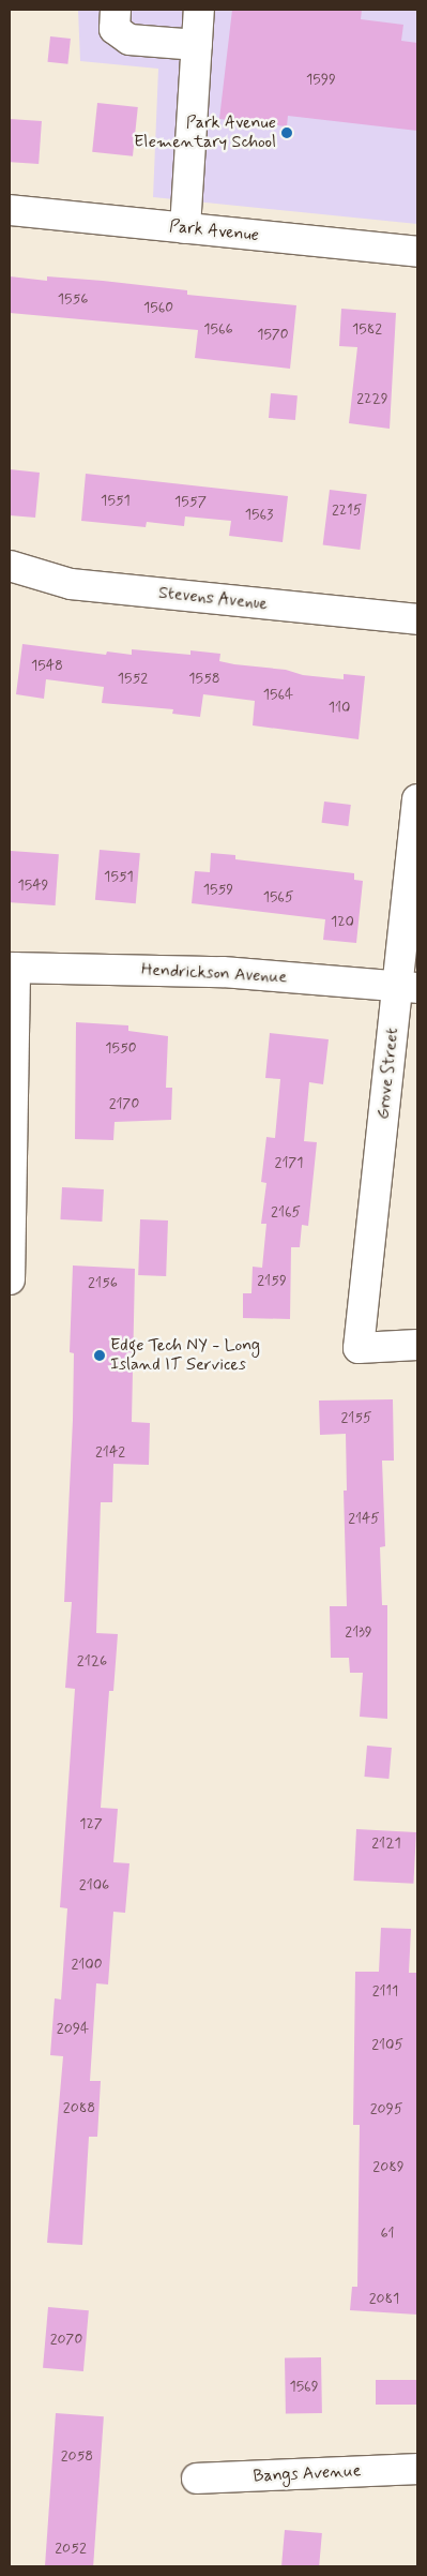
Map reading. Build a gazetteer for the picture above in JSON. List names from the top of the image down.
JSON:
{
  "streets": {
    "street": [
      "Park Avenue",
      "Stevens Avenue",
      "Hendrickson Avenue",
      "Grove Street",
      "Bangs Avenue"
    ]
  },
  "crossings": [
    ["Hendrickson Avenue", "Grove Street"]
  ],
  "places": ["Park Avenue Elementary School", "Edge Tech NY - Long Island IT Services"],
  "house_numbers": [
    "1599",
    "1556",
    "1560",
    "1566",
    "1582",
    "1570",
    "2229",
    "1551",
    "1557",
    "2215",
    "1563",
    "1548",
    "1552",
    "1558",
    "1564",
    "110",
    "1551",
    "1549",
    "1559",
    "1565",
    "120",
    "1550",
    "2170",
    "2171",
    "2165",
    "2159",
    "2156",
    "2155",
    "2142",
    "2145",
    "2139",
    "2126",
    "127",
    "2121",
    "2106",
    "2100",
    "2111",
    "2094",
    "2105",
    "2088",
    "2095",
    "2089",
    "61",
    "2081",
    "2070",
    "1569",
    "2058",
    "2052"
  ]
}
